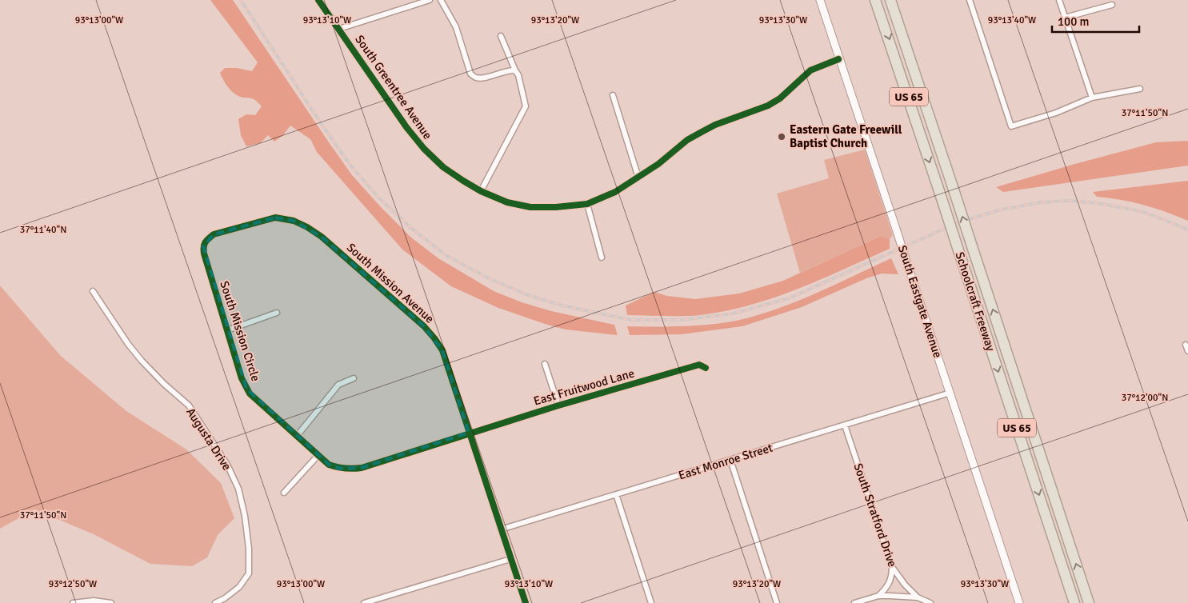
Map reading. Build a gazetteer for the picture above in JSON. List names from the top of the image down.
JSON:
{
  "streets": {
    "highway": ["US 65", "Schoolcraft Freeway"],
    "street": [
      "South Greentree Avenue",
      "South Mission Avenue",
      "South Eastgate Avenue",
      "South Mission Circle",
      "East Fruitwood Lane",
      "Augusta Drive",
      "East Monroe Street",
      "South Stratford Drive"
    ]
  },
  "crossings": [
    ["South Greentree Avenue", "South Eastgate Avenue"],
    ["South Mission Avenue", "South Mission Circle"],
    ["South Mission Avenue", "East Fruitwood Lane"],
    ["South Mission Avenue", "East Monroe Street"],
    ["South Eastgate Avenue", "East Monroe Street"],
    ["South Mission Circle", "East Fruitwood Lane"],
    ["East Monroe Street", "South Stratford Drive"]
  ],
  "places": ["Eastern Gate Freewill Baptist Church"],
  "scale_bar": "100 m",
  "coordinates": [
    "93°13'00\"W",
    "93°13'10\"W",
    "93°13'20\"W",
    "93°13'30\"W",
    "93°13'40\"W",
    "37°11'50\"N",
    "37°11'40\"N",
    "37°12'00\"N",
    "93°12'50\"W"
  ]
}
